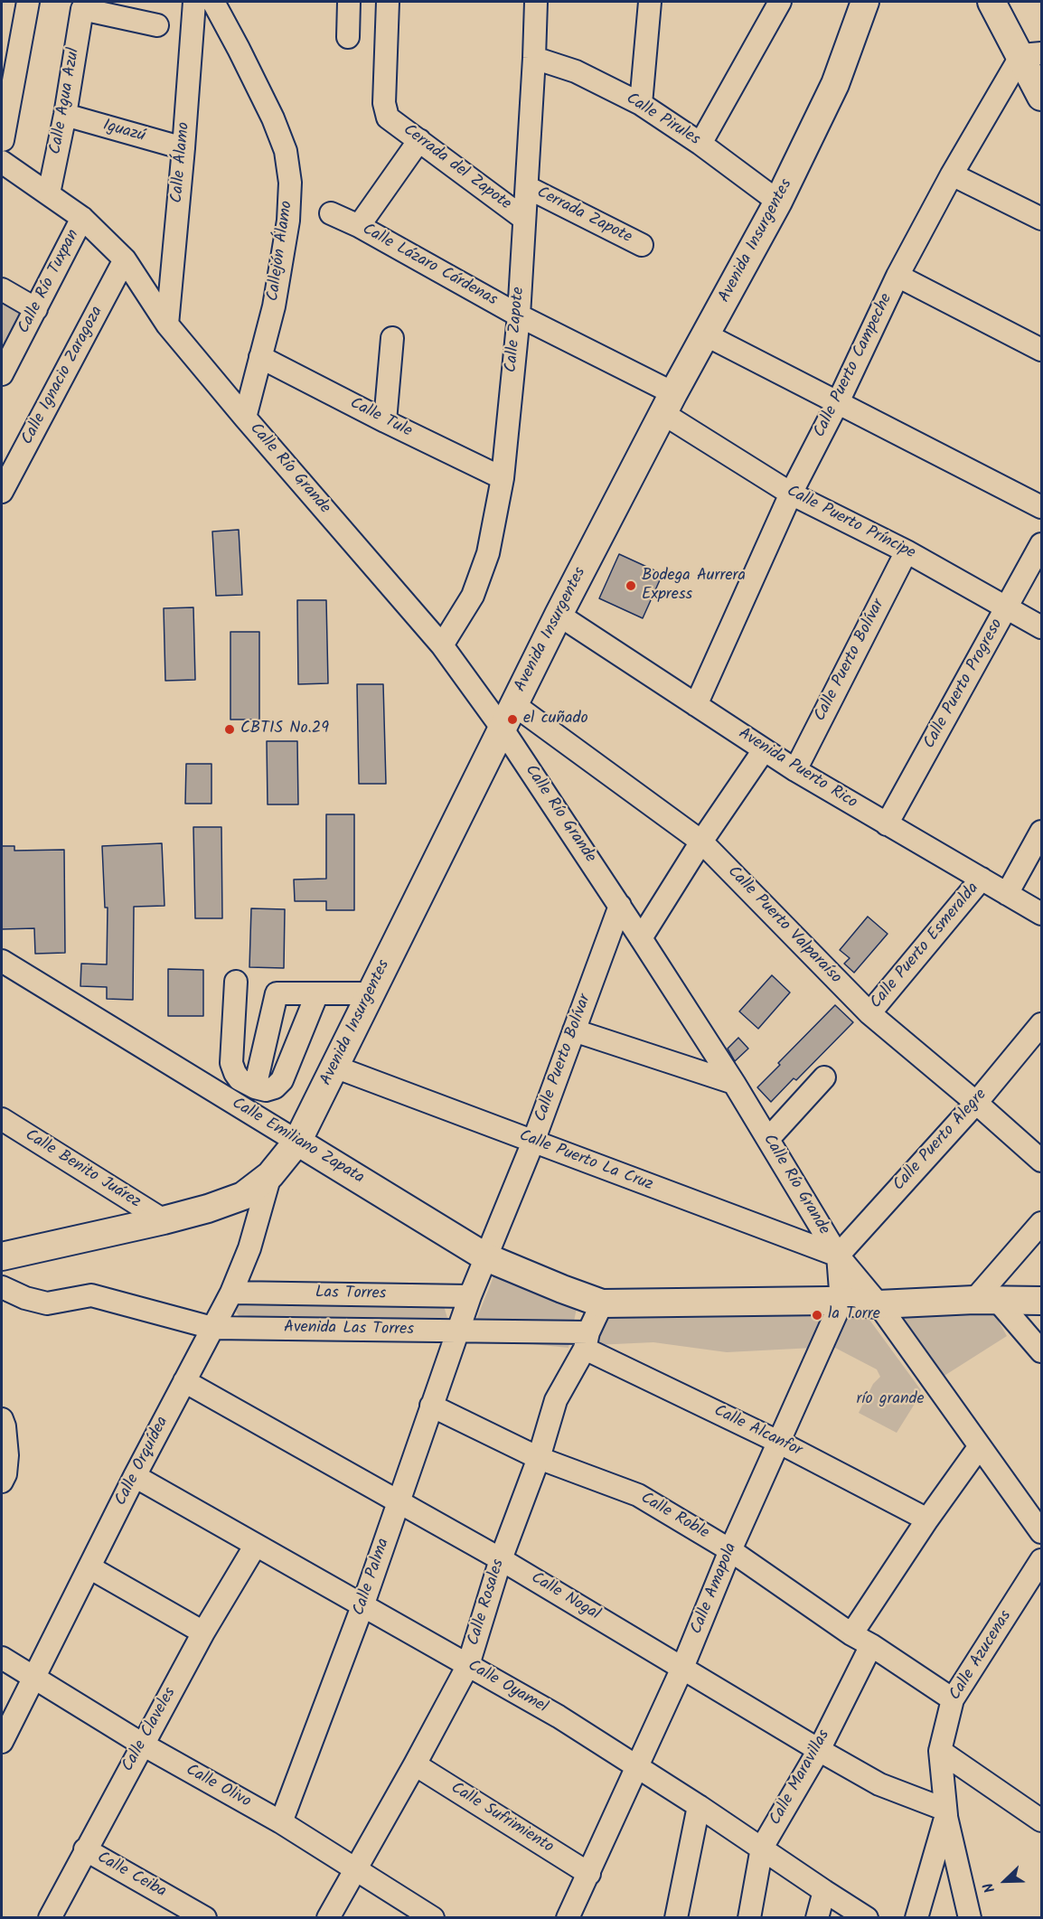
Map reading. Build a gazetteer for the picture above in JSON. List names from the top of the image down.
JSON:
{
  "streets": {
    "main road": ["Avenida Insurgentes", "Calle Emiliano Zapata"],
    "street": [
      "Calle Agua Azul",
      "Calle Pirules",
      "Iguazú",
      "Calle Álamo",
      "Cerrada del Zapote",
      "Cerrada Zapote",
      "Callejón Álamo",
      "Calle Lázaro Cárdenas",
      "Calle Río Tuxpan",
      "Calle Zapote",
      "Calle Puerto Campeche",
      "Calle Ignacio Zaragoza",
      "Calle Tule",
      "Calle Río Grande",
      "Calle Puerto Príncipe",
      "Calle Puerto Bolívar",
      "Calle Puerto Progreso",
      "Avenida Puerto Rico",
      "Calle Puerto Valparaíso",
      "Calle Puerto Esmeralda",
      "Calle Puerto Alegre",
      "Calle Puerto La Cruz",
      "Calle Benito Juárez",
      "Las Torres",
      "Avenida Las Torres",
      "Calle Alcanfor",
      "Calle Orquídea",
      "Calle Roble",
      "Calle Palma",
      "Calle Amapola",
      "Calle Nogal",
      "Calle Rosales",
      "Calle Azucenas",
      "Calle Oyamel",
      "Calle Claveles",
      "Calle Maravillas",
      "Calle Olivo",
      "Calle Sufrimiento",
      "Calle Ceiba"
    ]
  },
  "crossings": [
    ["Calle Agua Azul", "Iguazú"],
    ["Calle Agua Azul", "Calle Río Grande"],
    ["Calle Pirules", "Avenida Insurgentes"],
    ["Calle Pirules", "Calle Zapote"],
    ["Iguazú", "Calle Álamo"],
    ["Calle Álamo", "Calle Río Grande"],
    ["Cerrada del Zapote", "Calle Zapote"],
    ["Cerrada Zapote", "Calle Zapote"],
    ["Avenida Insurgentes", "Calle Lázaro Cárdenas"],
    ["Avenida Insurgentes", "Calle Río Grande"],
    ["Avenida Insurgentes", "Calle Puerto Príncipe"],
    ["Avenida Insurgentes", "Avenida Puerto Rico"],
    ["Avenida Insurgentes", "Calle Puerto Valparaíso"],
    ["Avenida Insurgentes", "Calle Emiliano Zapata"],
    ["Avenida Insurgentes", "Calle Puerto La Cruz"],
    ["Avenida Insurgentes", "Calle Benito Juárez"],
    ["Avenida Insurgentes", "Calle Orquídea"],
    ["Callejón Álamo", "Calle Tule"],
    ["Callejón Álamo", "Calle Río Grande"],
    ["Calle Lázaro Cárdenas", "Calle Zapote"],
    ["Calle Lázaro Cárdenas", "Calle Puerto Príncipe"],
    ["Calle Río Tuxpan", "Calle Río Grande"],
    ["Calle Zapote", "Calle Tule"],
    ["Calle Zapote", "Calle Río Grande"],
    ["Calle Puerto Campeche", "Calle Puerto Príncipe"],
    ["Calle Puerto Campeche", "Avenida Puerto Rico"],
    ["Calle Ignacio Zaragoza", "Calle Río Grande"],
    ["Calle Río Grande", "Calle Puerto Bolívar"],
    ["Calle Río Grande", "Calle Puerto Valparaíso"],
    ["Calle Río Grande", "Calle Puerto Alegre"],
    ["Calle Río Grande", "Calle Puerto La Cruz"],
    ["Calle Río Grande", "Calle Amapola"],
    ["Calle Puerto Príncipe", "Calle Puerto Bolívar"],
    ["Calle Puerto Príncipe", "Calle Puerto Progreso"],
    ["Calle Puerto Bolívar", "Avenida Puerto Rico"],
    ["Calle Puerto Bolívar", "Calle Emiliano Zapata"],
    ["Calle Puerto Bolívar", "Calle Puerto La Cruz"],
    ["Calle Puerto Bolívar", "Las Torres"],
    ["Calle Puerto Bolívar", "Avenida Las Torres"],
    ["Calle Puerto Bolívar", "Calle Palma"],
    ["Calle Puerto Progreso", "Avenida Puerto Rico"],
    ["Avenida Puerto Rico", "Calle Puerto Esmeralda"],
    ["Calle Puerto Valparaíso", "Calle Puerto Esmeralda"],
    ["Calle Puerto Valparaíso", "Calle Puerto Alegre"],
    ["Calle Puerto Alegre", "Calle Puerto La Cruz"],
    ["Calle Puerto Alegre", "Calle Amapola"],
    ["Calle Emiliano Zapata", "Calle Rosales"],
    ["Calle Puerto La Cruz", "Calle Amapola"],
    ["Las Torres", "Calle Orquídea"],
    ["Avenida Las Torres", "Calle Alcanfor"],
    ["Avenida Las Torres", "Calle Orquídea"],
    ["Avenida Las Torres", "Calle Palma"],
    ["Avenida Las Torres", "Calle Rosales"],
    ["Calle Alcanfor", "Calle Amapola"],
    ["Calle Alcanfor", "Calle Rosales"],
    ["Calle Orquídea", "Calle Nogal"],
    ["Calle Orquídea", "Calle Oyamel"],
    ["Calle Orquídea", "Calle Olivo"],
    ["Calle Roble", "Calle Palma"],
    ["Calle Roble", "Calle Amapola"],
    ["Calle Roble", "Calle Rosales"],
    ["Calle Roble", "Calle Azucenas"],
    ["Calle Roble", "Calle Maravillas"],
    ["Calle Palma", "Calle Nogal"],
    ["Calle Palma", "Calle Oyamel"],
    ["Calle Palma", "Calle Olivo"],
    ["Calle Amapola", "Calle Nogal"],
    ["Calle Amapola", "Calle Oyamel"],
    ["Calle Amapola", "Calle Sufrimiento"],
    ["Calle Nogal", "Calle Rosales"],
    ["Calle Nogal", "Calle Azucenas"],
    ["Calle Nogal", "Calle Maravillas"],
    ["Calle Rosales", "Calle Oyamel"],
    ["Calle Rosales", "Calle Olivo"],
    ["Calle Rosales", "Calle Sufrimiento"],
    ["Calle Oyamel", "Calle Claveles"],
    ["Calle Oyamel", "Calle Maravillas"],
    ["Calle Claveles", "Calle Olivo"],
    ["Calle Claveles", "Calle Ceiba"]
  ],
  "parks": ["río grande"],
  "places": [
    "Bodega Aurrera Express",
    "el cuñado",
    "CBTIS No.29",
    "la Torre"
  ],
  "north": "bottom left"
}
